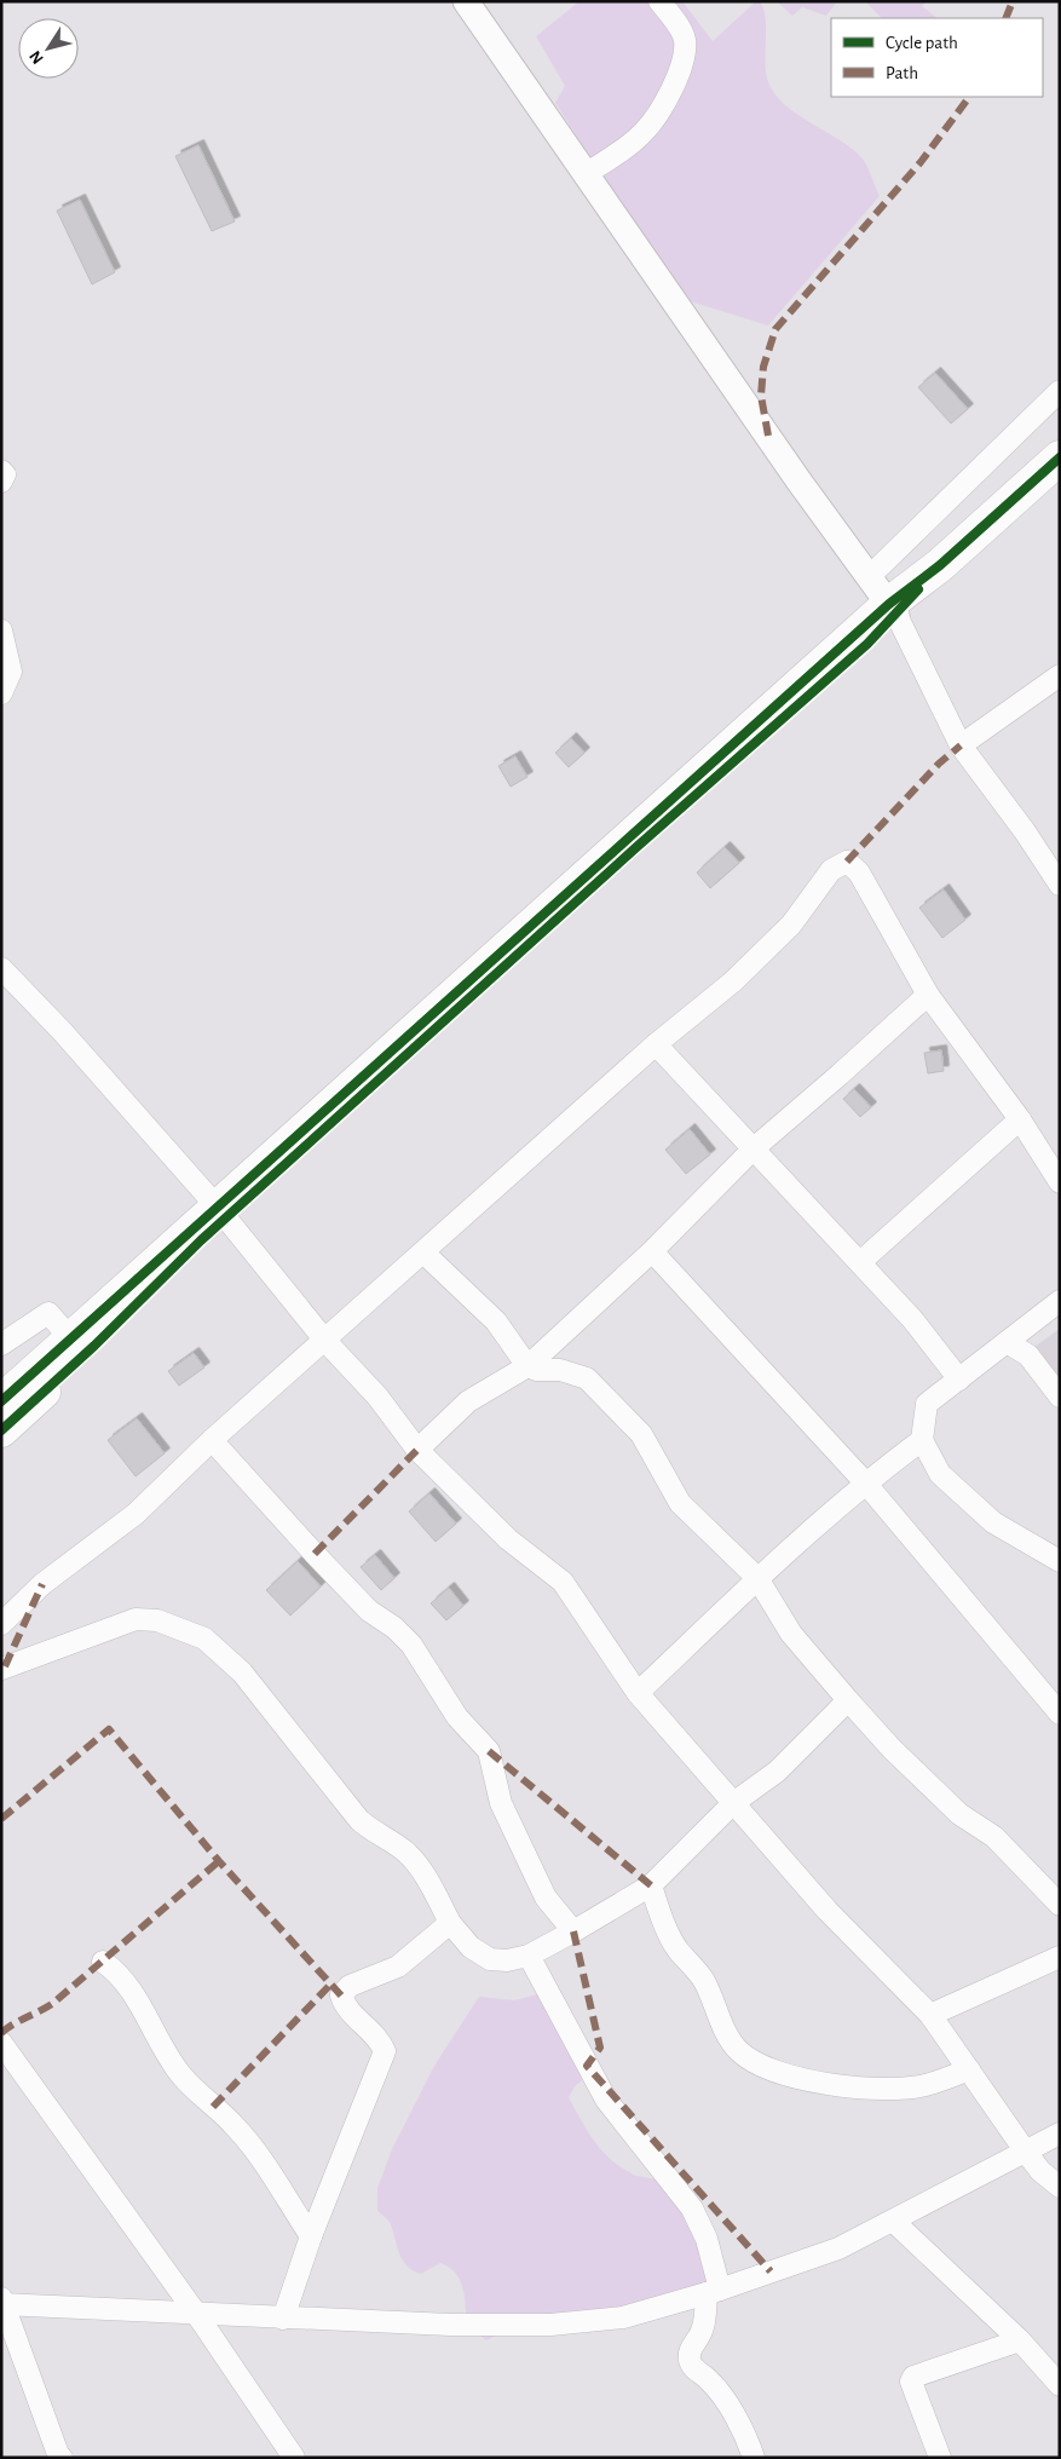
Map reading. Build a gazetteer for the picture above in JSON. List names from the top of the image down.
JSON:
{
  "legend": ["Cycle path", "Path"],
  "north": "bottom left"
}
